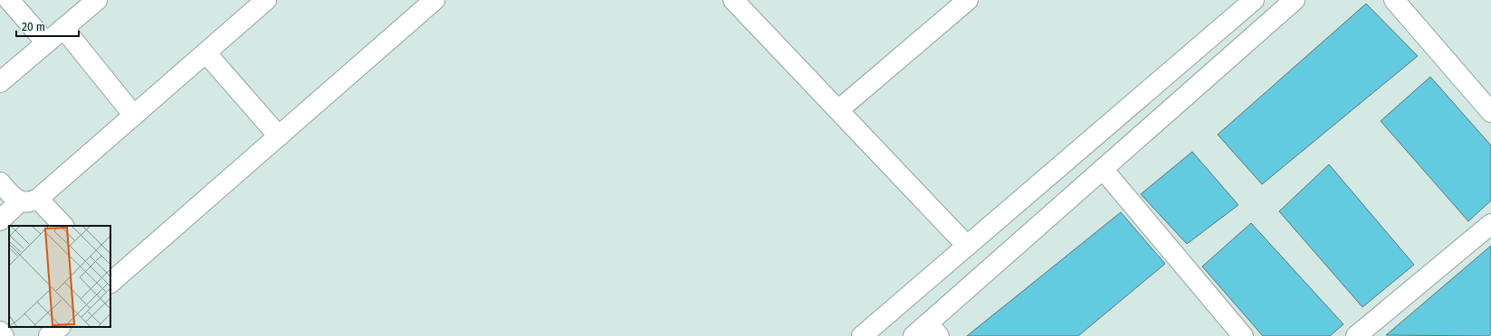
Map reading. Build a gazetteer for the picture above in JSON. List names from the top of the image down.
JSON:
{
  "scale_bar": "20 m"
}
